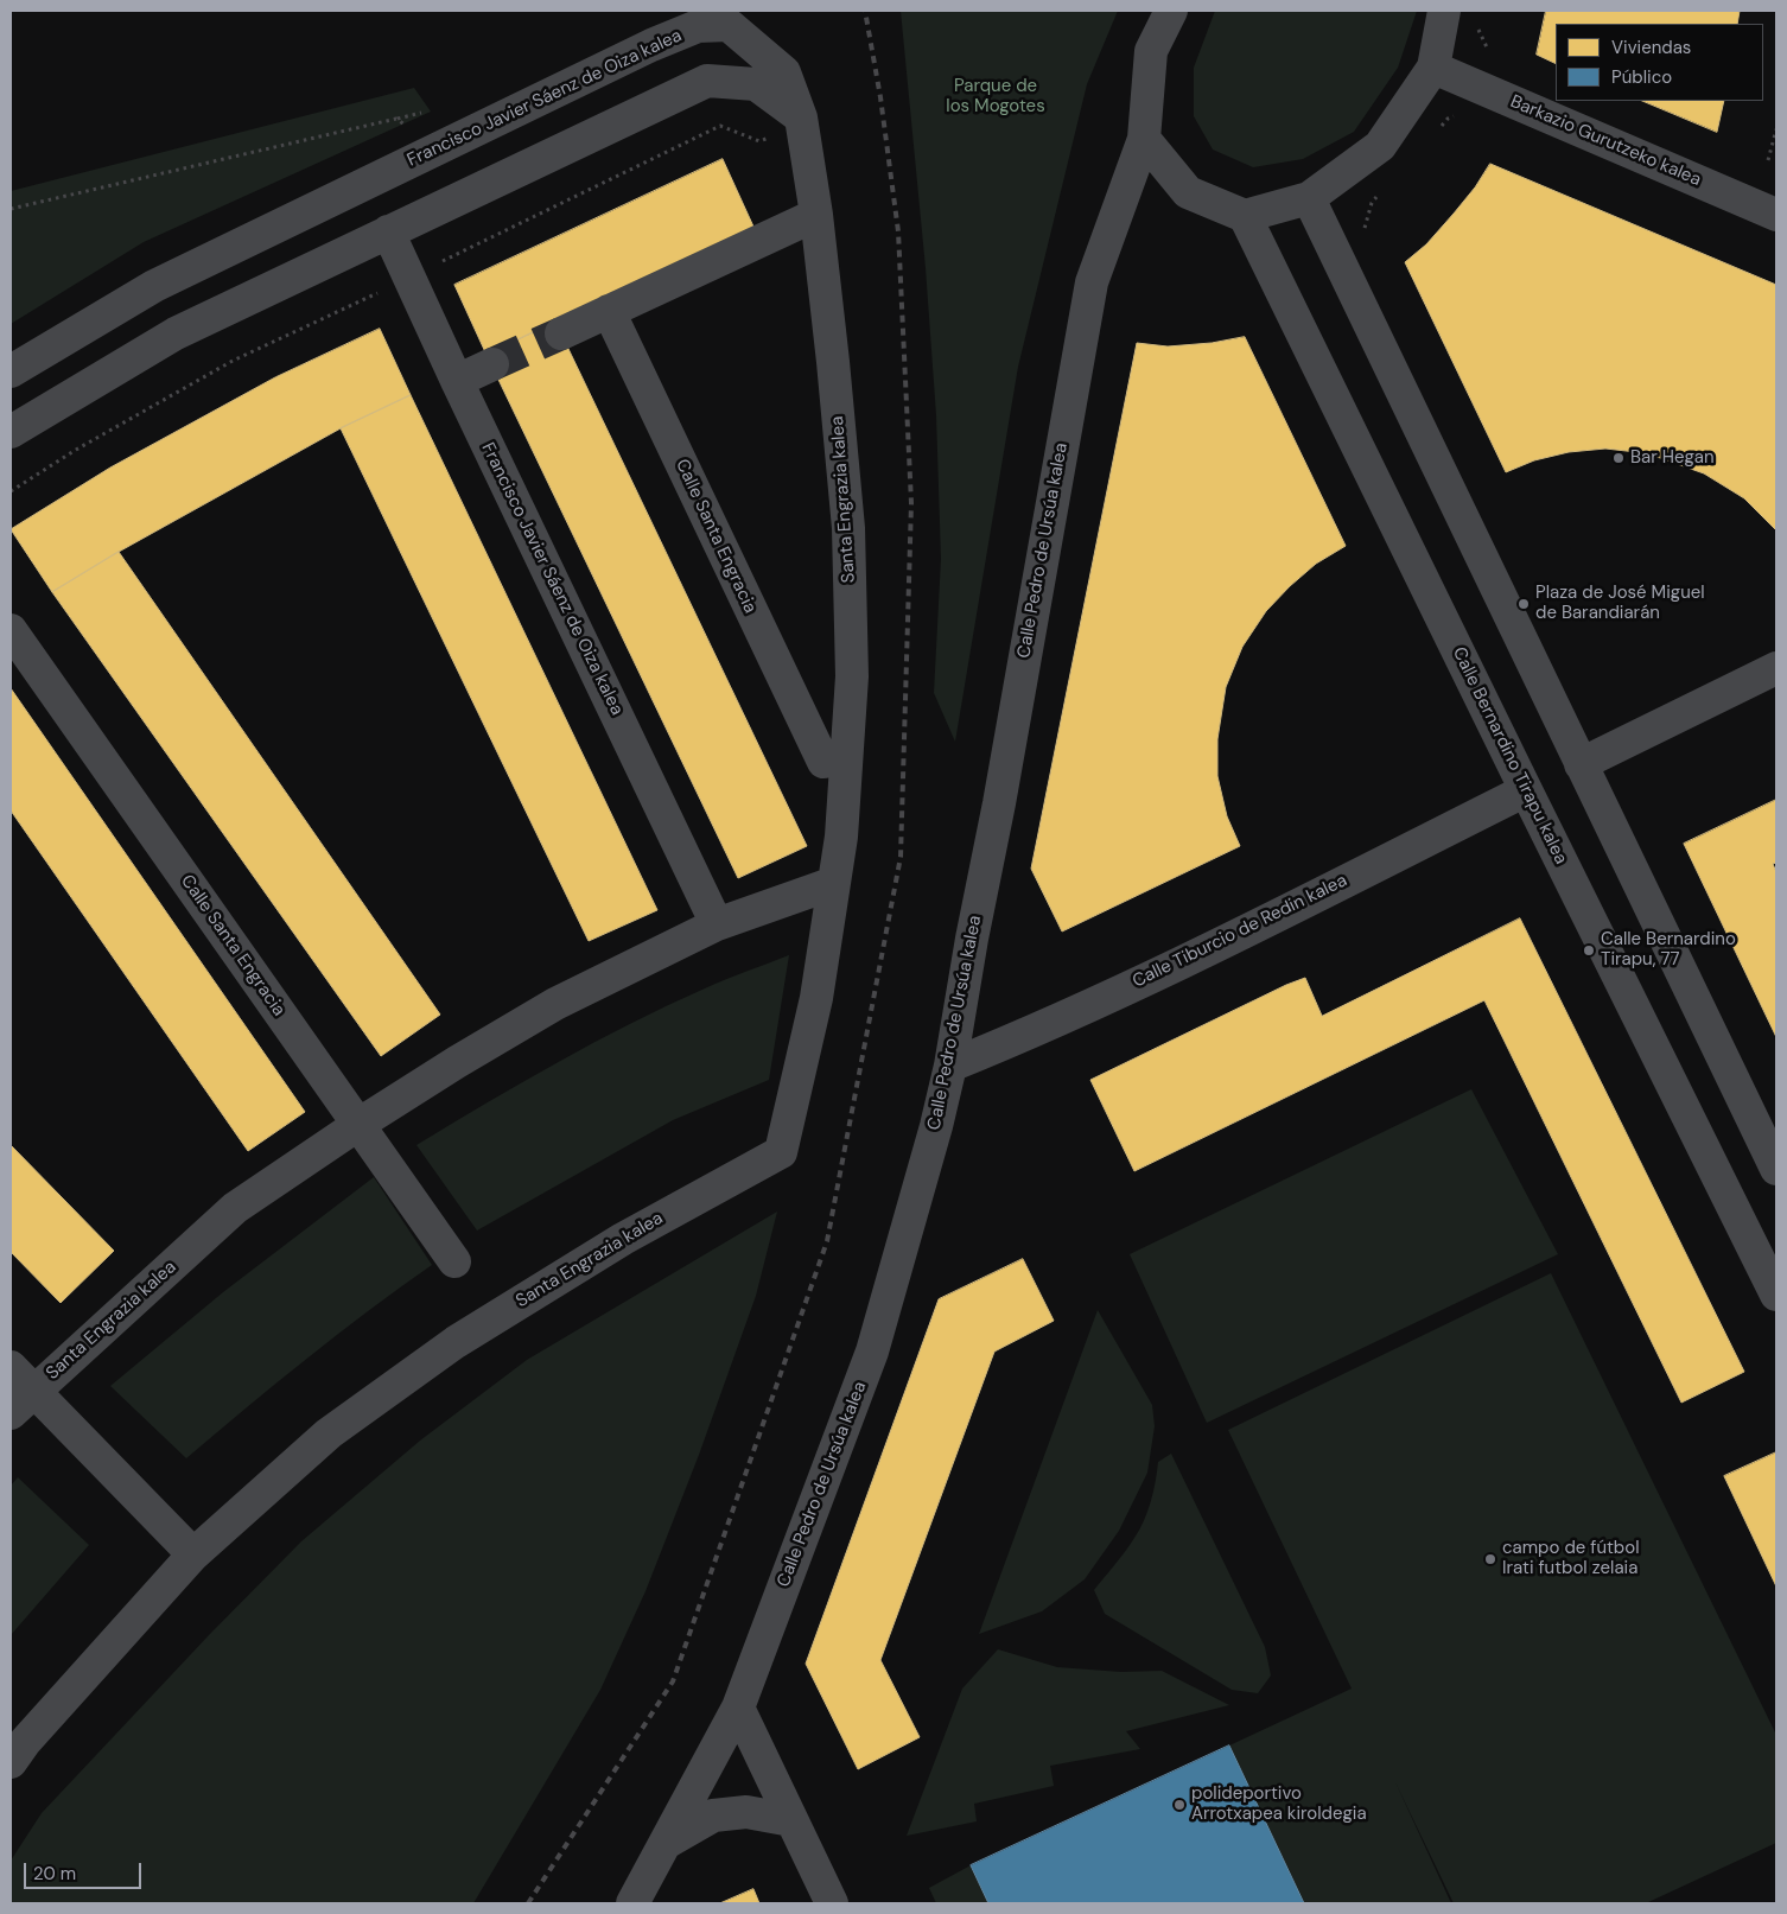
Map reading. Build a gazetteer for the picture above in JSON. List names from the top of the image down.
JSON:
{
  "streets": {
    "street": [
      "Francisco Javier Sáenz de Oiza kalea",
      "Barkazio Gurutzeko kalea",
      "Santa Engrazia kalea",
      "Calle Santa Engracia",
      "Calle Pedro de Ursúa kalea",
      "Calle Bernardino Tirapu kalea",
      "Calle Tiburcio de Redin kalea"
    ]
  },
  "crossings": [
    ["Francisco Javier Sáenz de Oiza kalea", "Santa Engrazia kalea"],
    ["Santa Engrazia kalea", "Calle Santa Engracia"],
    ["Calle Pedro de Ursúa kalea", "Calle Tiburcio de Redin kalea"],
    ["Calle Bernardino Tirapu kalea", "Calle Tiburcio de Redin kalea"]
  ],
  "parks": ["Parque de los Mogotes"],
  "places": [
    "Bar Hegan",
    "Plaza de José Miguel de Barandiarán",
    "Calle Bernardino Tirapu, 77",
    "campo de fútbol Irati futbol zelaia",
    "polideportivo Arrotxapea kiroldegia"
  ],
  "legend": ["Viviendas", "Público"],
  "scale_bar": "20 m"
}
